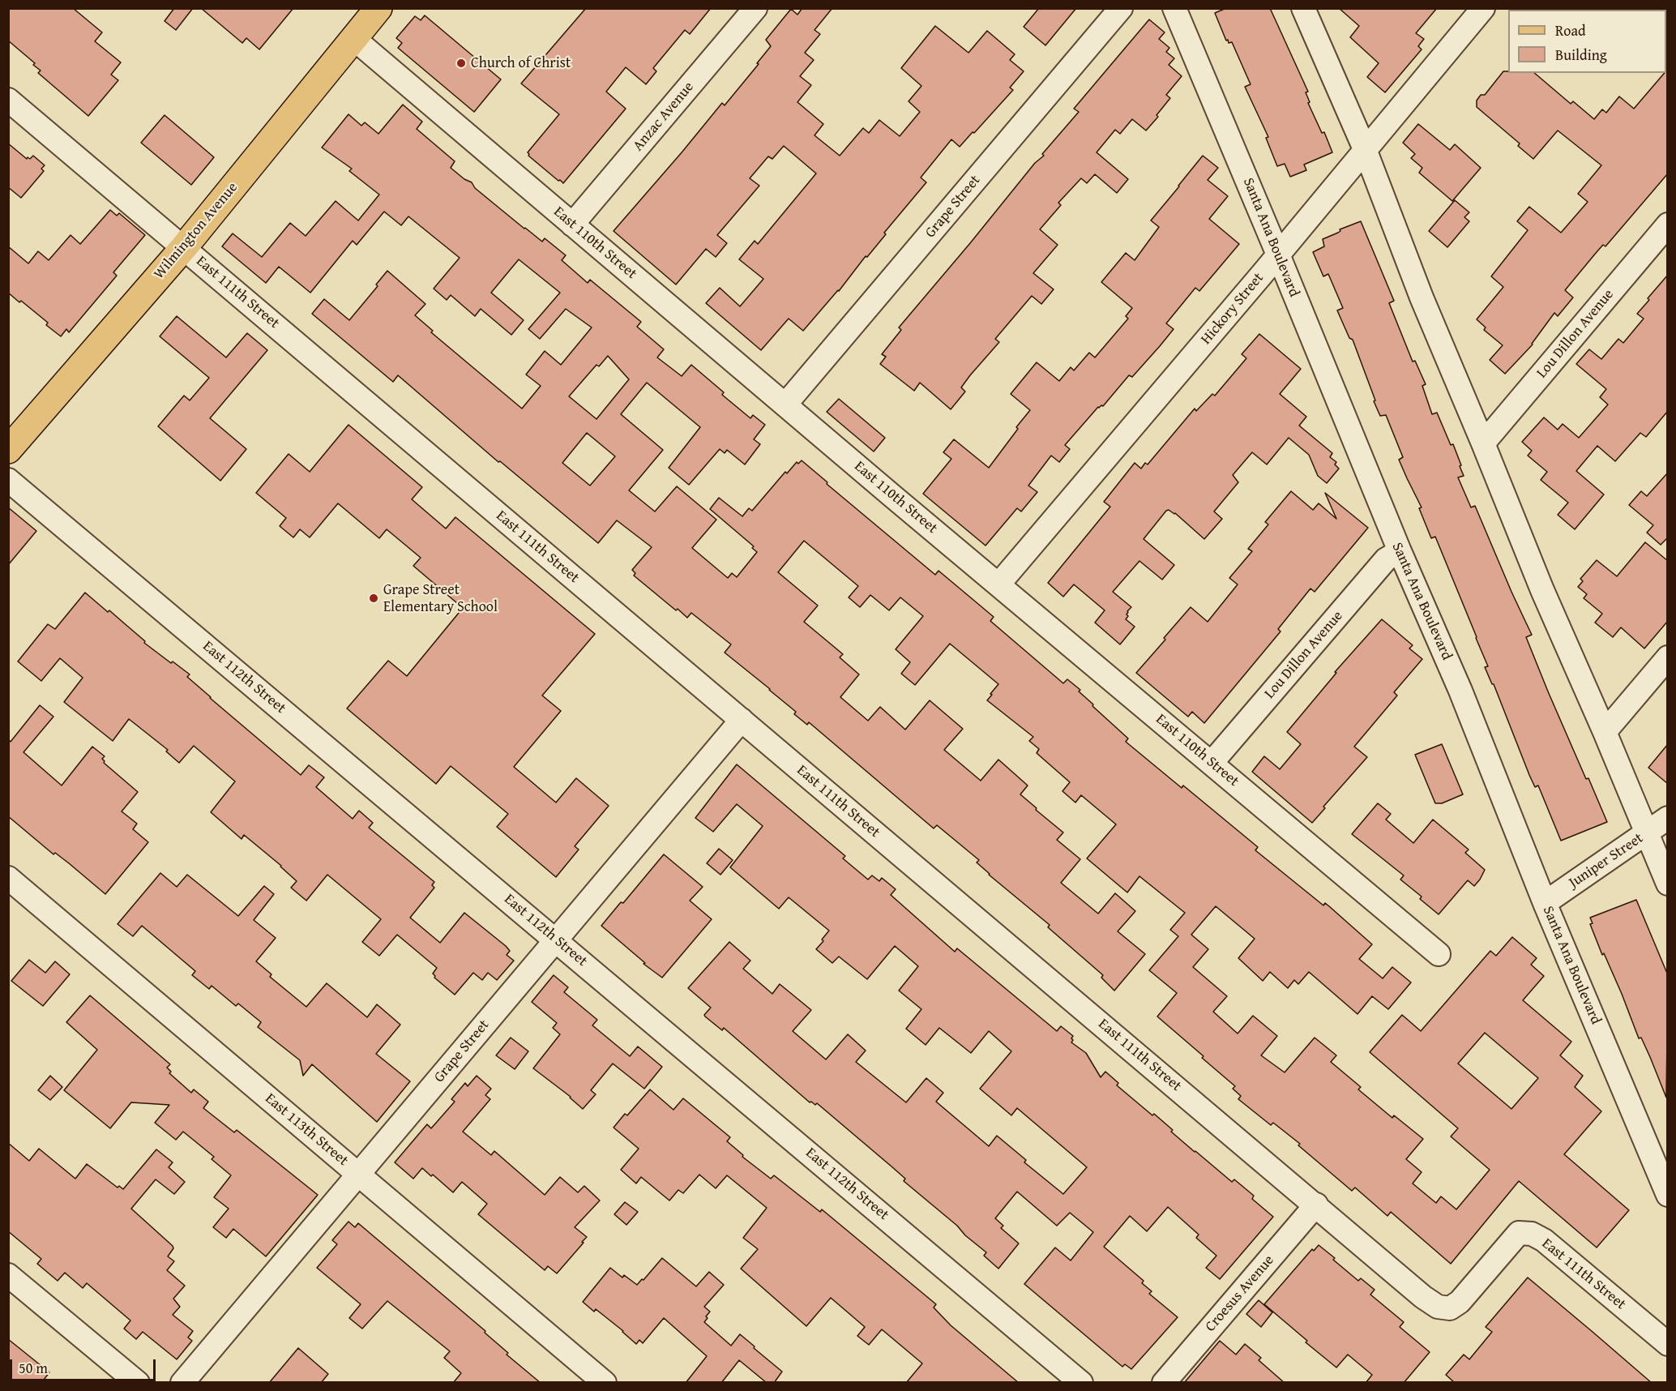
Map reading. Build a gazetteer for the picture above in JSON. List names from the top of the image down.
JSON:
{
  "streets": {
    "main road": ["Wilmington Avenue"],
    "street": [
      "Anzac Avenue",
      "Grape Street",
      "Santa Ana Boulevard",
      "East 110th Street",
      "East 111th Street",
      "Hickory Street",
      "Lou Dillon Avenue",
      "East 112th Street",
      "Juniper Street",
      "East 113th Street",
      "Croesus Avenue"
    ]
  },
  "crossings": [
    ["Anzac Avenue", "East 110th Street"],
    ["Grape Street", "East 110th Street"],
    ["Grape Street", "East 111th Street"],
    ["Grape Street", "East 112th Street"],
    ["Grape Street", "East 113th Street"],
    ["Wilmington Avenue", "East 110th Street"],
    ["Wilmington Avenue", "East 111th Street"],
    ["Santa Ana Boulevard", "Hickory Street"],
    ["Santa Ana Boulevard", "Lou Dillon Avenue"],
    ["Santa Ana Boulevard", "Juniper Street"],
    ["East 110th Street", "Hickory Street"],
    ["East 110th Street", "Lou Dillon Avenue"],
    ["East 111th Street", "Croesus Avenue"]
  ],
  "places": ["Church of Christ", "Grape Street Elementary School"],
  "legend": ["Road", "Building"],
  "scale_bar": "50 m"
}
